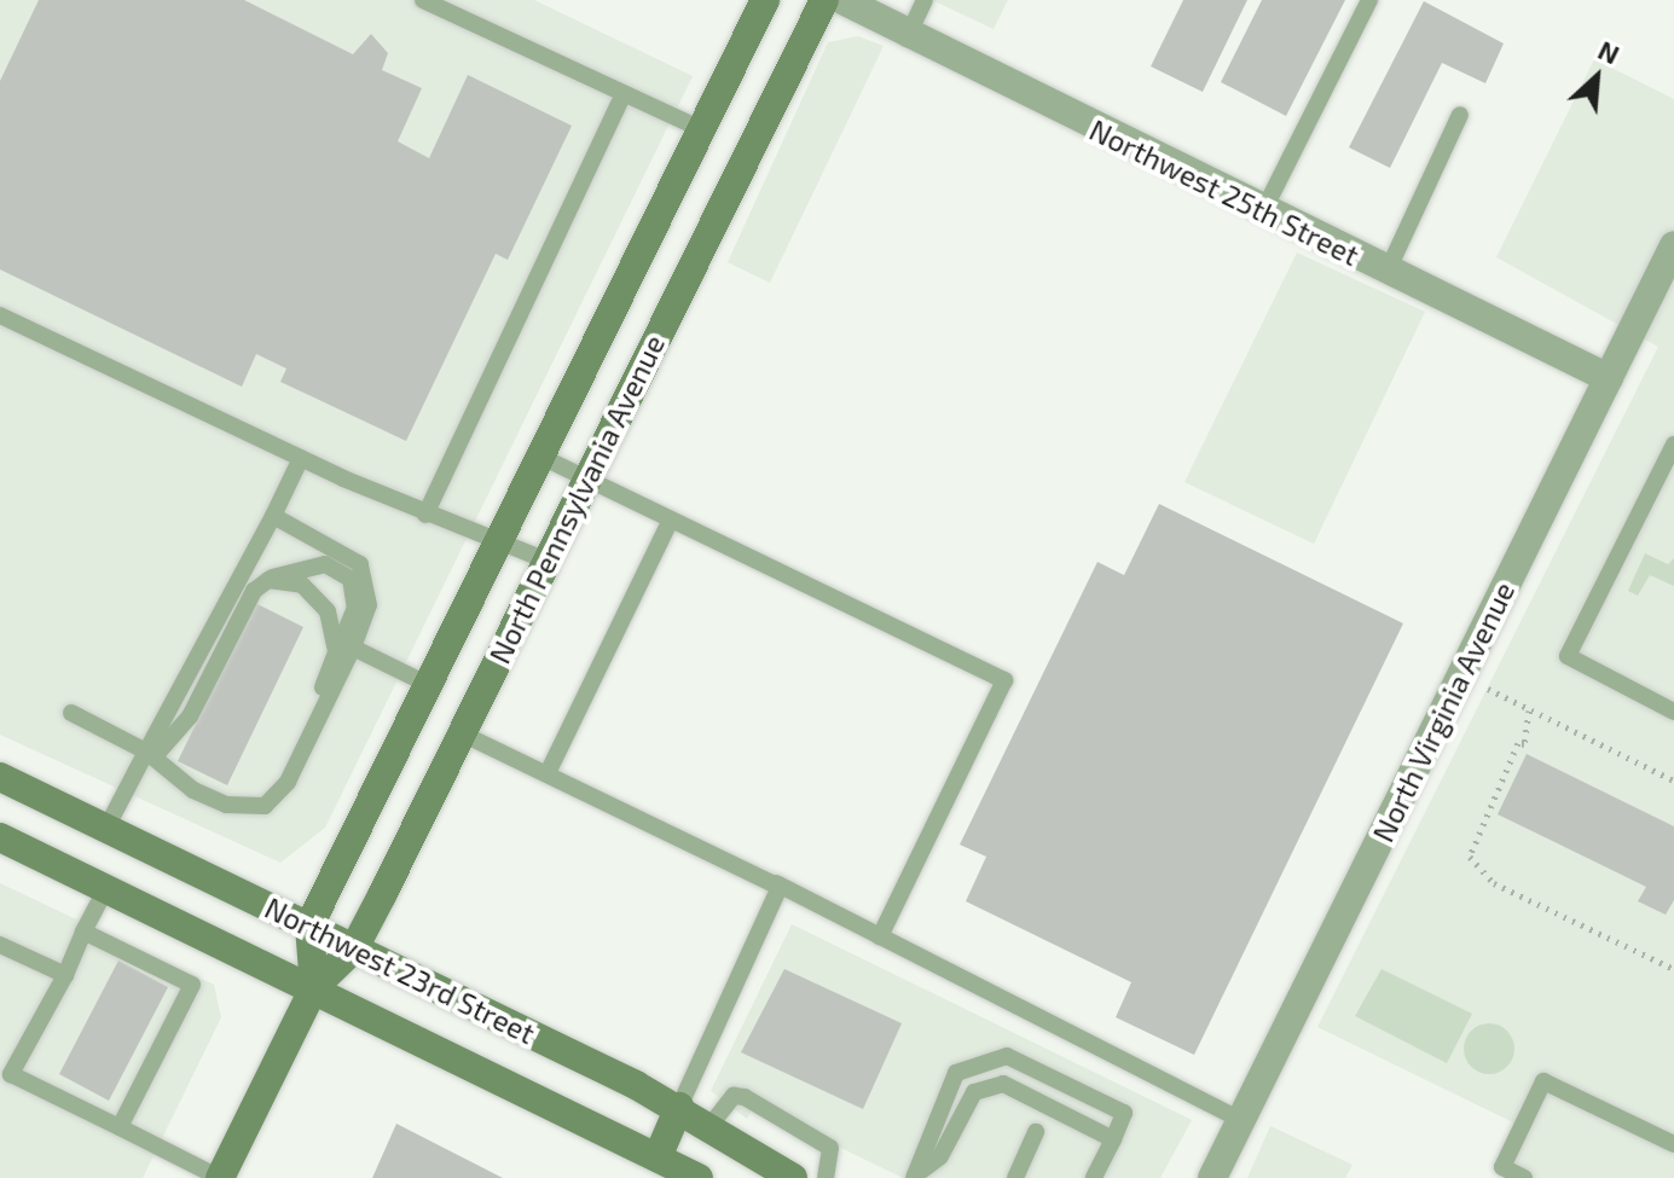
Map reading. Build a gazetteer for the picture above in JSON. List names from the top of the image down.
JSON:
{
  "streets": {
    "main road": ["North Pennsylvania Avenue", "Northwest 23rd Street"],
    "street": ["Northwest 25th Street", "North Virginia Avenue"]
  },
  "crossings": [
    ["Northwest 25th Street", "North Virginia Avenue"],
    ["North Pennsylvania Avenue", "Northwest 23rd Street"]
  ],
  "north": "top right"
}
